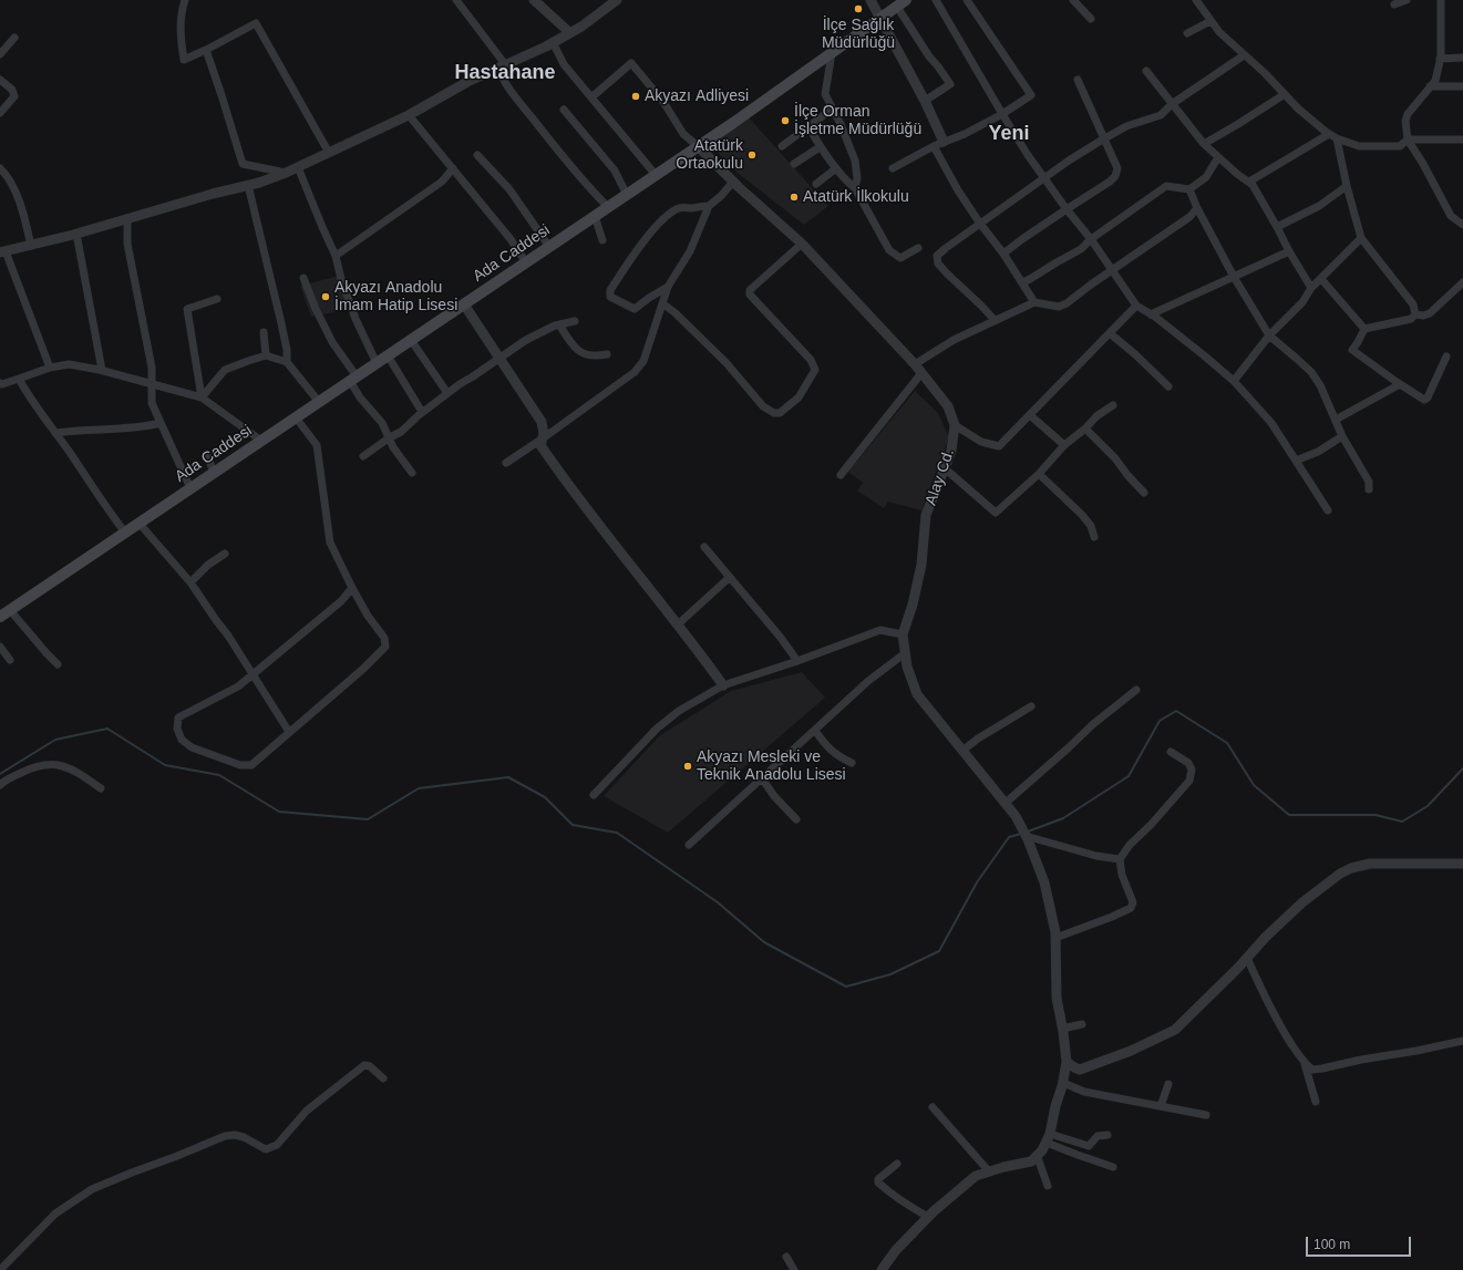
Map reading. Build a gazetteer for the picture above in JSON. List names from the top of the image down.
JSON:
{
  "streets": {
    "main road": ["Ada Caddesi"],
    "street": ["Alay Cd."]
  },
  "crossings": [
    ["Ada Caddesi", "Alay Cd."]
  ],
  "districts": ["Hastahane", "Yeni"],
  "places": [
    "İlçe Sağlık Müdürlüğü",
    "Akyazı Adliyesi",
    "İlçe Orman İşletme Müdürlüğü",
    "Atatürk Ortaokulu",
    "Atatürk İlkokulu",
    "Akyazı Anadolu İmam Hatip Lisesi",
    "Akyazı Mesleki ve Teknik Anadolu Lisesi"
  ],
  "scale_bar": "100 m"
}
